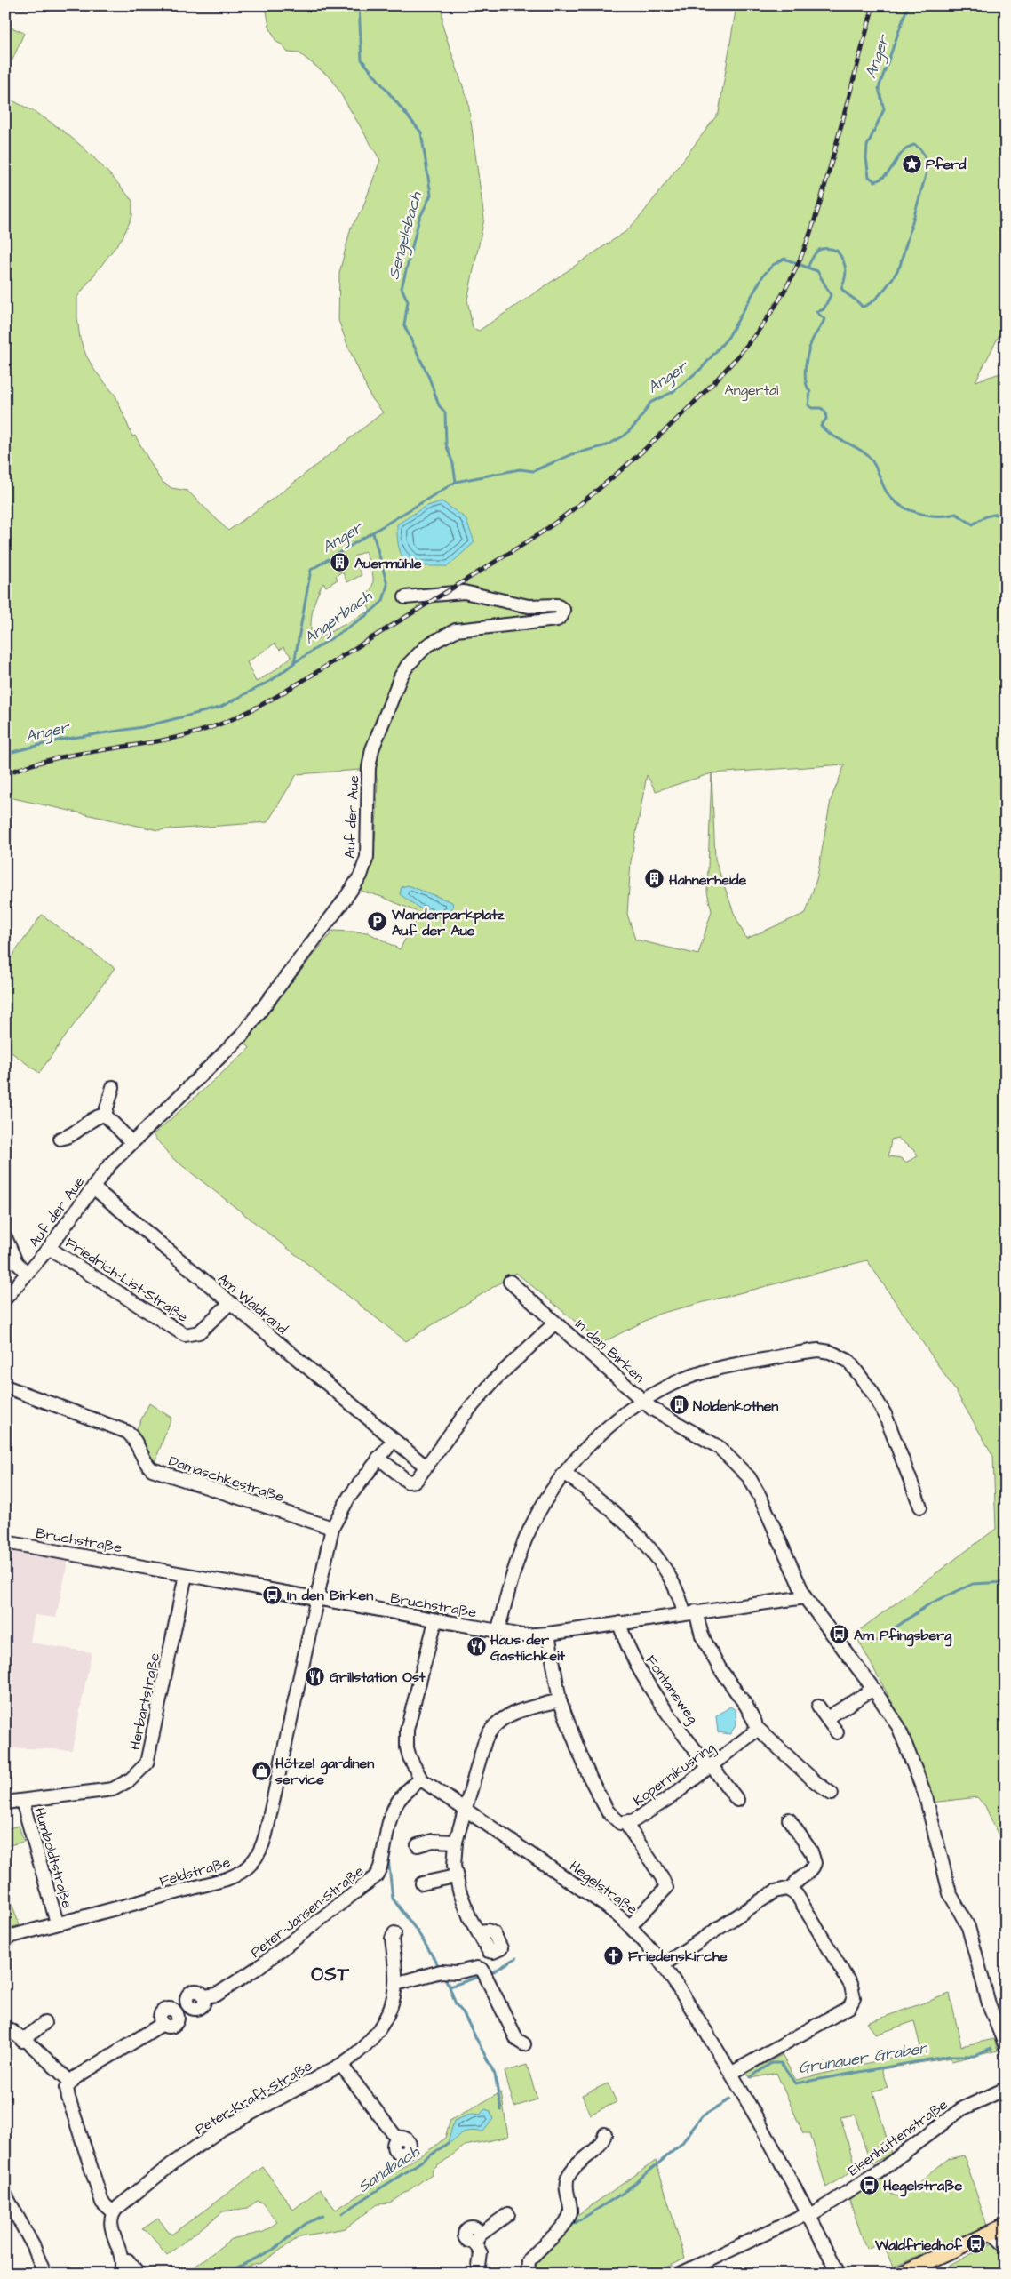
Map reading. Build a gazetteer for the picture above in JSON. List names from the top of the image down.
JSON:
{
  "streets": {
    "street": [
      "Auf der Aue",
      "Friedrich-List-Straße",
      "Am Waldrand",
      "In den Birken",
      "Damaschkestraße",
      "Bruchstraße",
      "Fontaneweg",
      "Herbartstraße",
      "Kopernikusring",
      "Humboldtstraße",
      "Feldstraße",
      "Hegelstraße",
      "Peter-Jansen-Straße",
      "Peter-Kraft-Straße",
      "Eisenhüttenstraße"
    ]
  },
  "crossings": [
    ["Auf der Aue", "Friedrich-List-Straße"],
    ["Auf der Aue", "Am Waldrand"],
    ["Friedrich-List-Straße", "Am Waldrand"],
    ["Bruchstraße", "Fontaneweg"],
    ["Bruchstraße", "Herbartstraße"],
    ["Bruchstraße", "Kopernikusring"],
    ["Bruchstraße", "Feldstraße"],
    ["Fontaneweg", "Kopernikusring"],
    ["Herbartstraße", "Humboldtstraße"],
    ["Humboldtstraße", "Feldstraße"],
    ["Hegelstraße", "Eisenhüttenstraße"]
  ],
  "districts": ["OST"],
  "water": [
    "Anger",
    "Sengelsbach",
    "Angerbach",
    "Grünauer Graben",
    "Sandbach"
  ],
  "parks": ["Angertal"],
  "places": {
    "place": ["Pferd"],
    "building": ["Auermühle", "Hahnerheide", "Noldenkothen"],
    "parking": ["Wanderparkplatz Auf der Aue"],
    "bus stop": [
      "In den Birken",
      "Am Pfingsberg",
      "Hegelstraße",
      "Waldfriedhof"
    ],
    "restaurant": ["Haus der Gastlichkeit", "Grillstation Ost"],
    "shop": ["Hötzel gardinen service"],
    "church": ["Friedenskirche"]
  }
}
